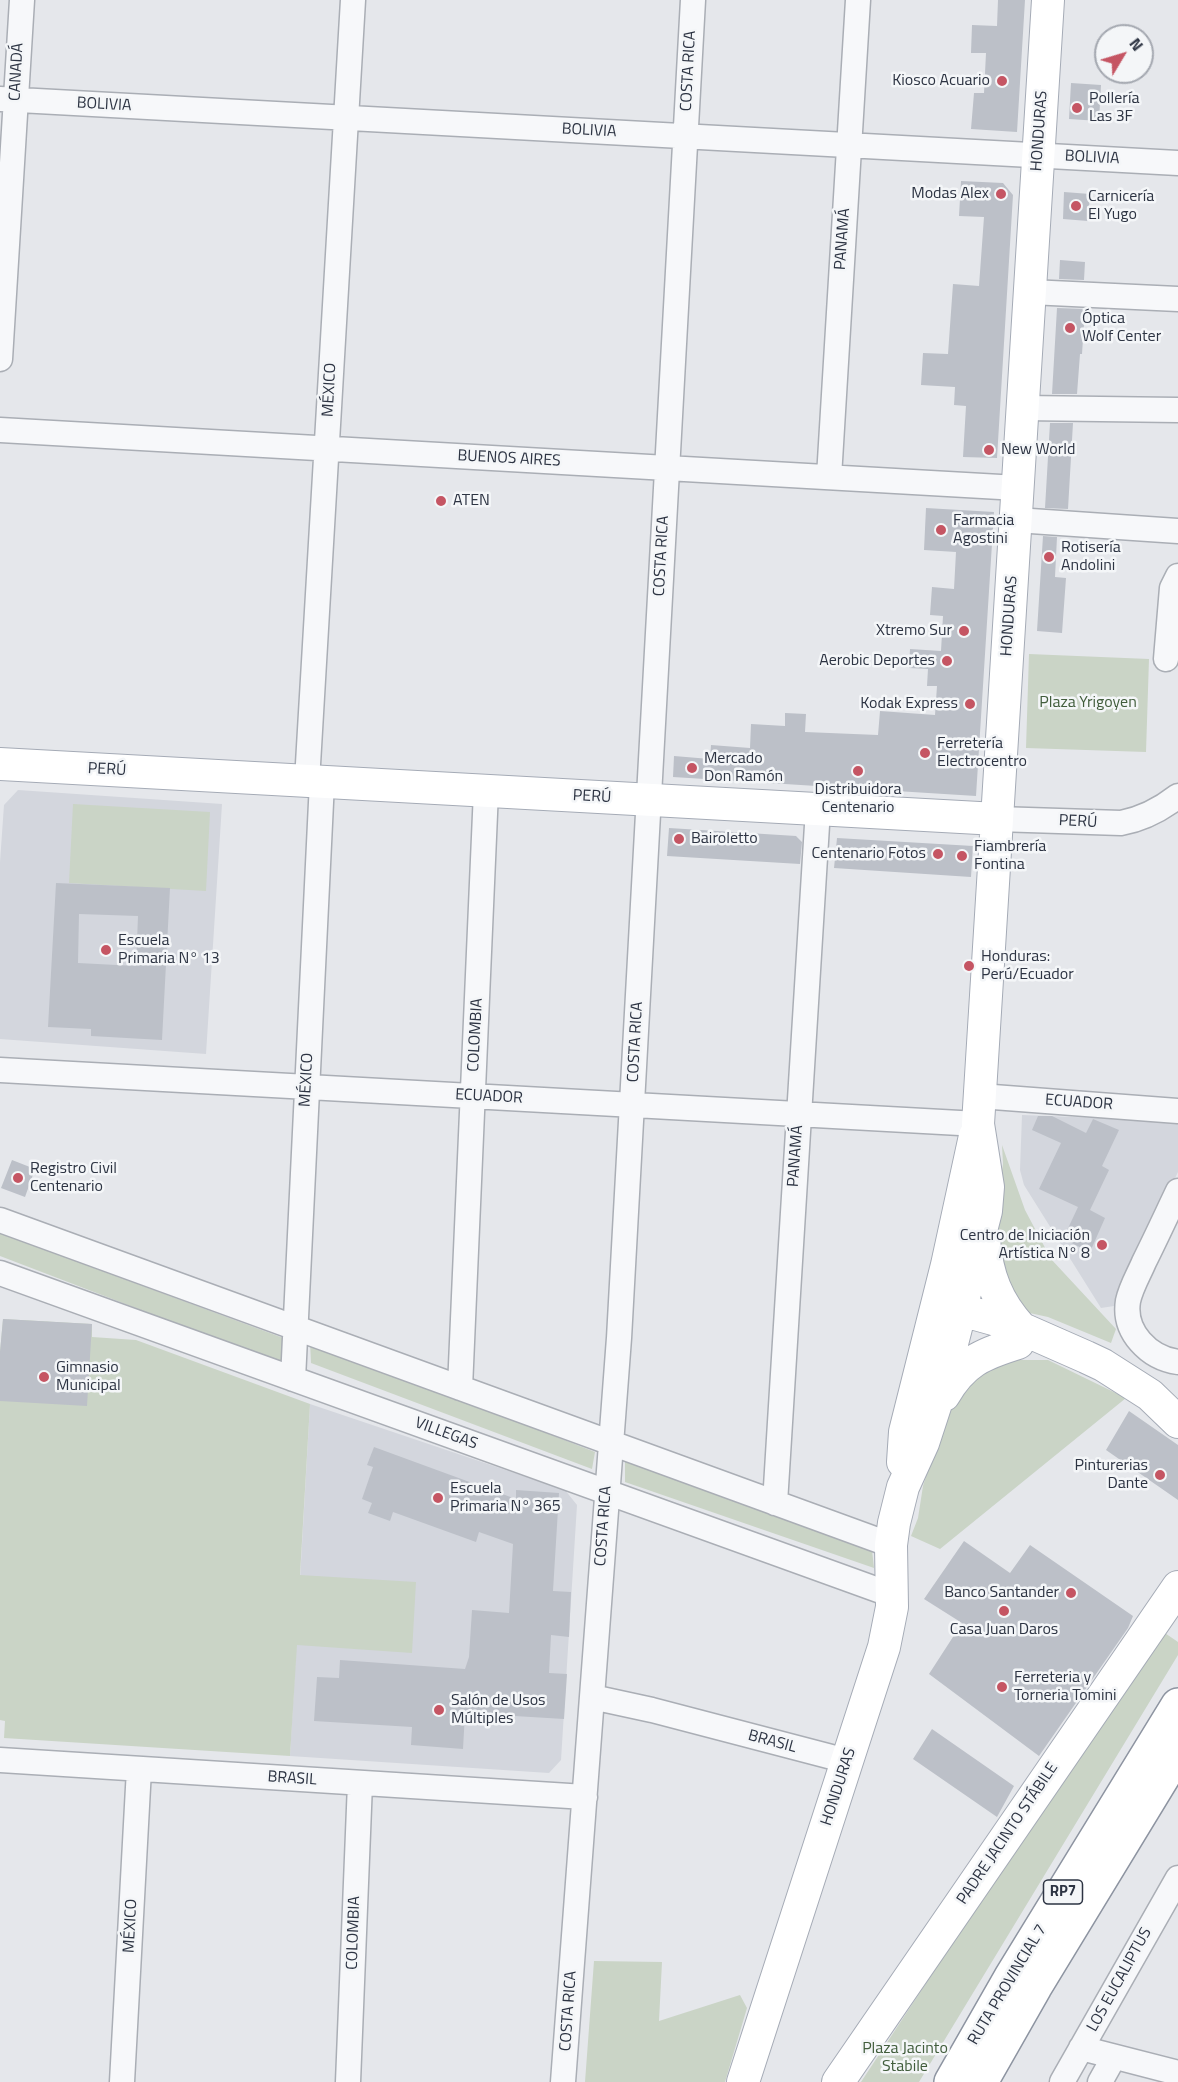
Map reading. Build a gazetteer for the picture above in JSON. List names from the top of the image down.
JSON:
{
  "streets": {
    "highway": ["RP7", "RUTA PROVINCIAL 7"],
    "main road": ["HONDURAS", "PERÚ", "PADRE JACINTO STÁBILE"],
    "street": [
      "COSTA RICA",
      "CANADÁ",
      "BOLIVIA",
      "PANAMÁ",
      "MÉXICO",
      "BUENOS AIRES",
      "COLOMBIA",
      "ECUADOR",
      "VILLEGAS",
      "BRASIL",
      "LOS EUCALIPTUS"
    ]
  },
  "crossings": [
    ["COSTA RICA", "BOLIVIA"],
    ["COSTA RICA", "BUENOS AIRES"],
    ["COSTA RICA", "PERÚ"],
    ["COSTA RICA", "ECUADOR"],
    ["COSTA RICA", "VILLEGAS"],
    ["COSTA RICA", "BRASIL"],
    ["CANADÁ", "BOLIVIA"],
    ["BOLIVIA", "HONDURAS"],
    ["BOLIVIA", "PANAMÁ"],
    ["BOLIVIA", "MÉXICO"],
    ["HONDURAS", "BUENOS AIRES"],
    ["HONDURAS", "PERÚ"],
    ["HONDURAS", "ECUADOR"],
    ["HONDURAS", "VILLEGAS"],
    ["HONDURAS", "BRASIL"],
    ["PANAMÁ", "BUENOS AIRES"],
    ["PANAMÁ", "PERÚ"],
    ["PANAMÁ", "ECUADOR"],
    ["MÉXICO", "BUENOS AIRES"],
    ["MÉXICO", "PERÚ"],
    ["MÉXICO", "ECUADOR"],
    ["MÉXICO", "VILLEGAS"],
    ["MÉXICO", "BRASIL"],
    ["PERÚ", "COLOMBIA"],
    ["COLOMBIA", "ECUADOR"],
    ["COLOMBIA", "BRASIL"]
  ],
  "parks": ["Plaza Yrigoyen", "Plaza Jacinto Stabile"],
  "places": [
    "Kiosco Acuario",
    "Pollería Las 3F",
    "Modas Alex",
    "Carnicería El Yugo",
    "Óptica Wolf Center",
    "New World",
    "ATEN",
    "Farmacia Agostini",
    "Rotisería Andolini",
    "Xtremo Sur",
    "Aerobic Deportes",
    "Kodak Express",
    "Ferretería Electrocentro",
    "Mercado Don Ramón",
    "Distribuidora Centenario",
    "Bairoletto",
    "Centenario Fotos",
    "Fiambrería Fontina",
    "Escuela Primaria N° 13",
    "Honduras: Perú/Ecuador",
    "Registro Civil Centenario",
    "Centro de Iniciación Artística N° 8",
    "Gimnasio Municipal",
    "Pinturerias Dante",
    "Escuela Primaria N° 365",
    "Banco Santander",
    "Casa Juan Daros",
    "Ferreteria y Torneria Tomini",
    "Salón de Usos Múltiples"
  ],
  "north": "top right"
}
